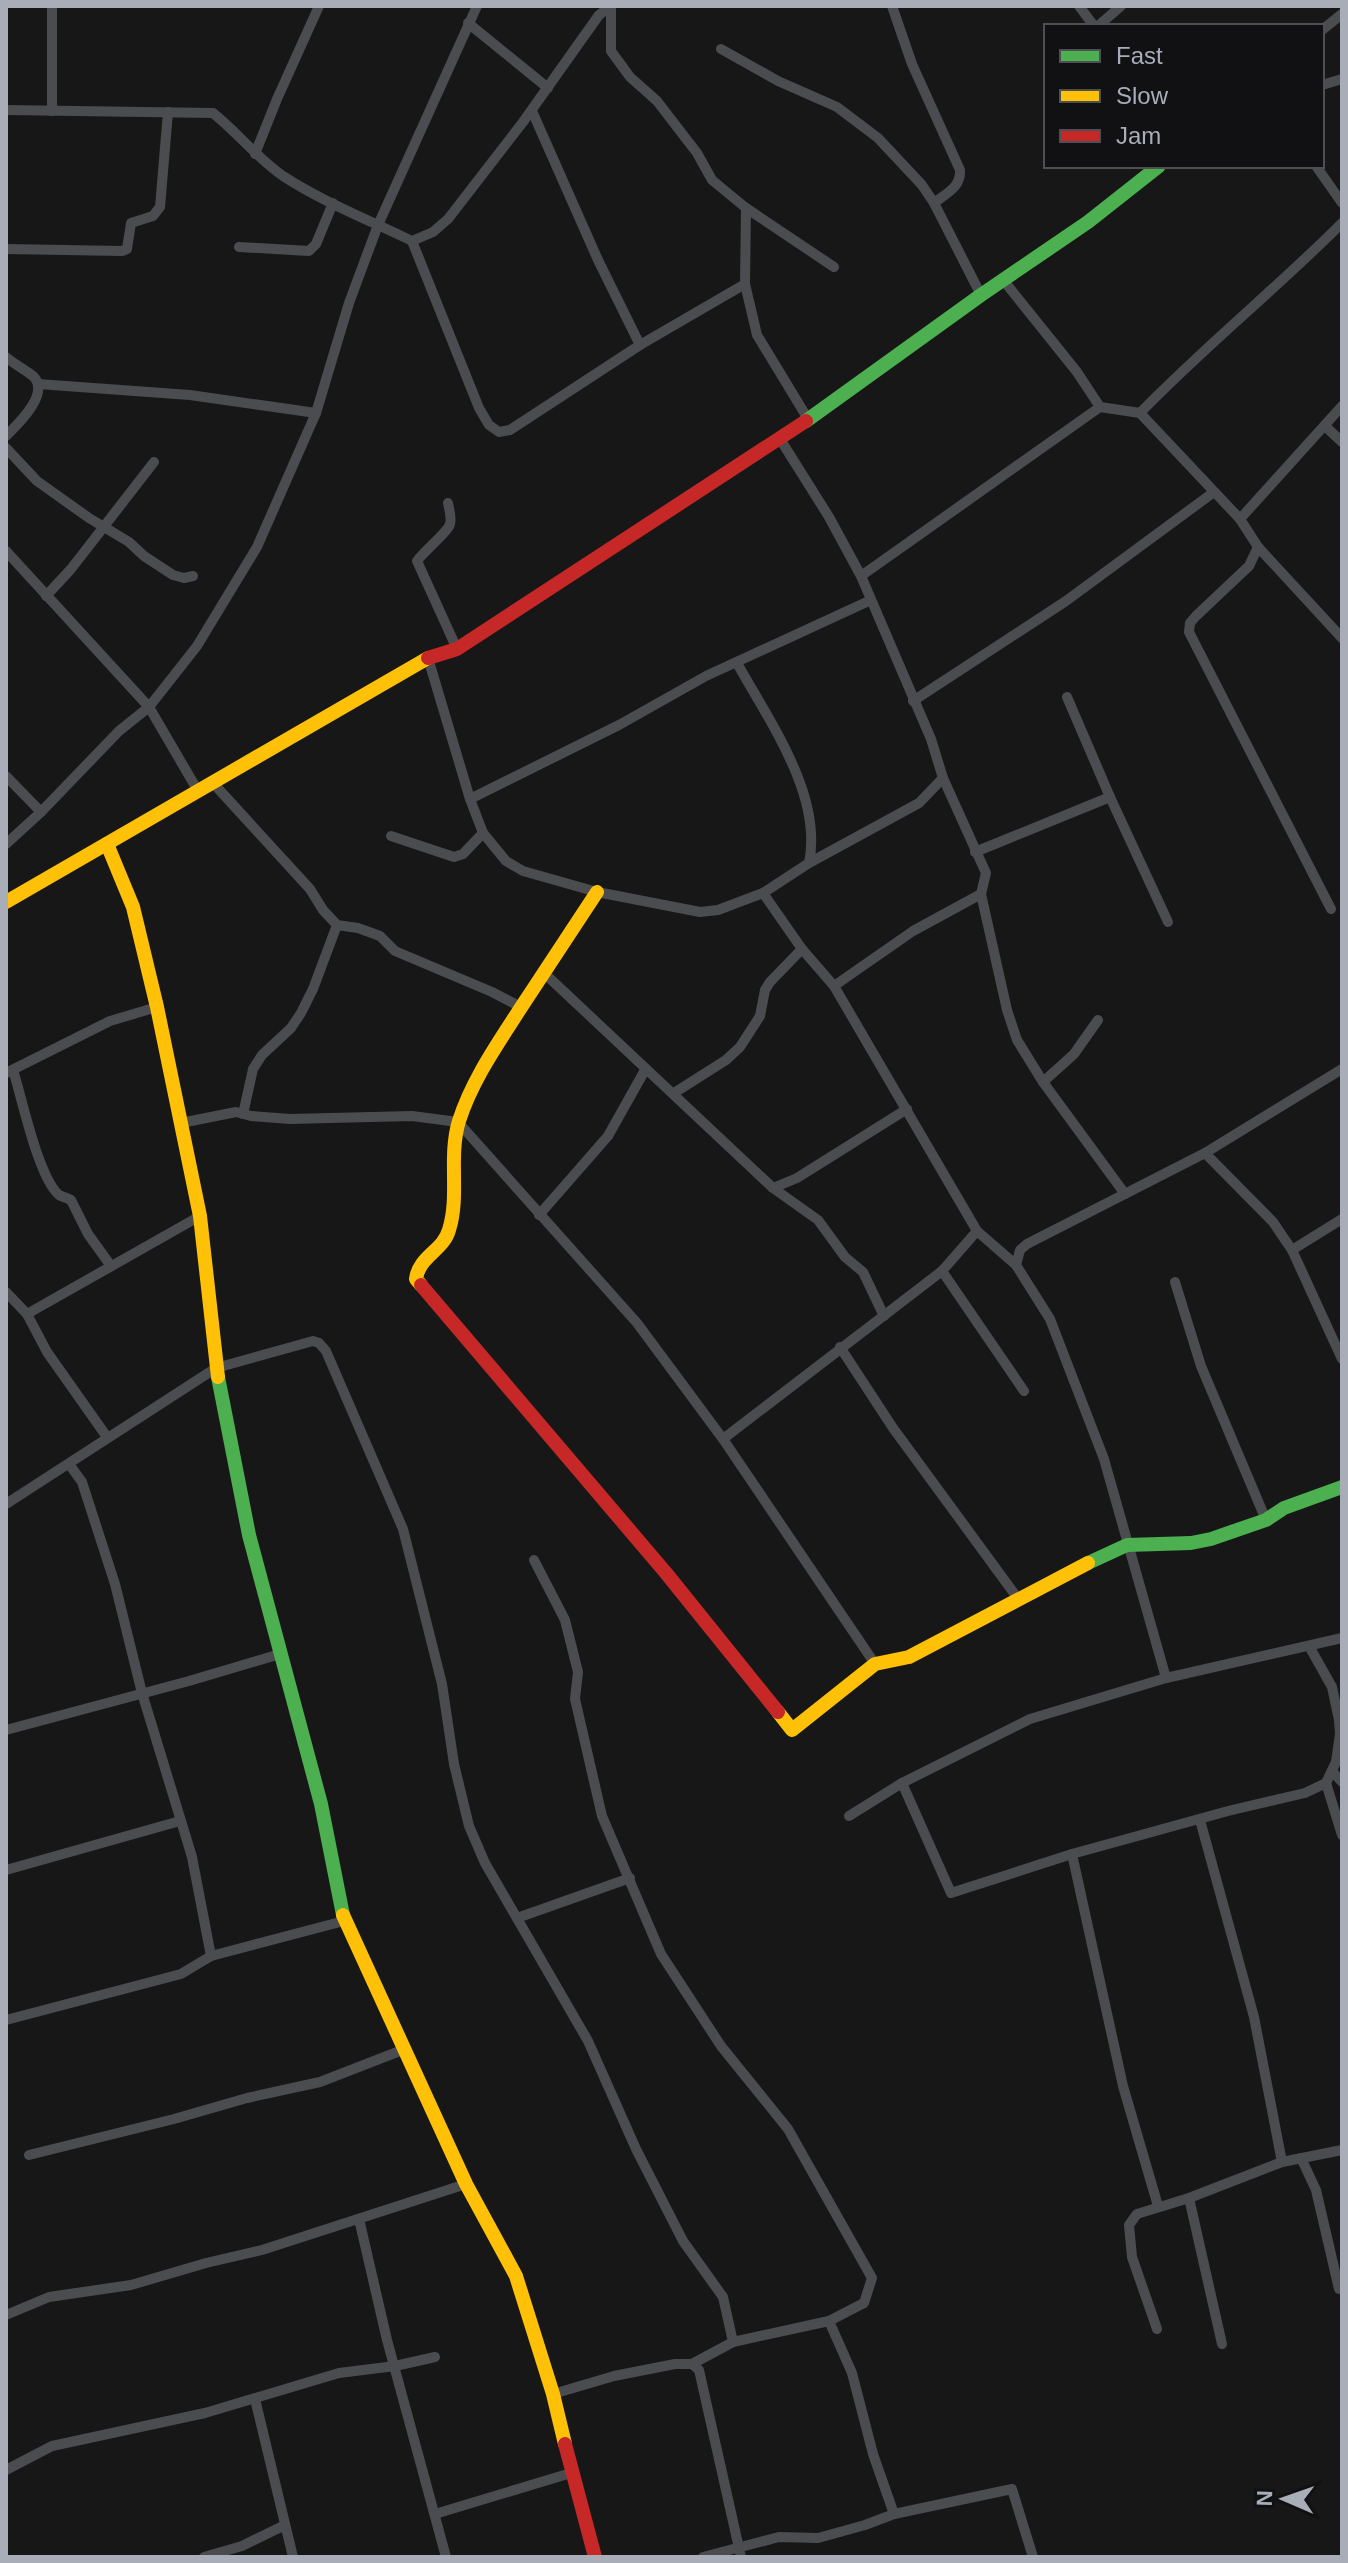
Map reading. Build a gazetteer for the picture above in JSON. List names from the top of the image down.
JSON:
{
  "legend": ["Fast", "Slow", "Jam"],
  "north": "left"
}
